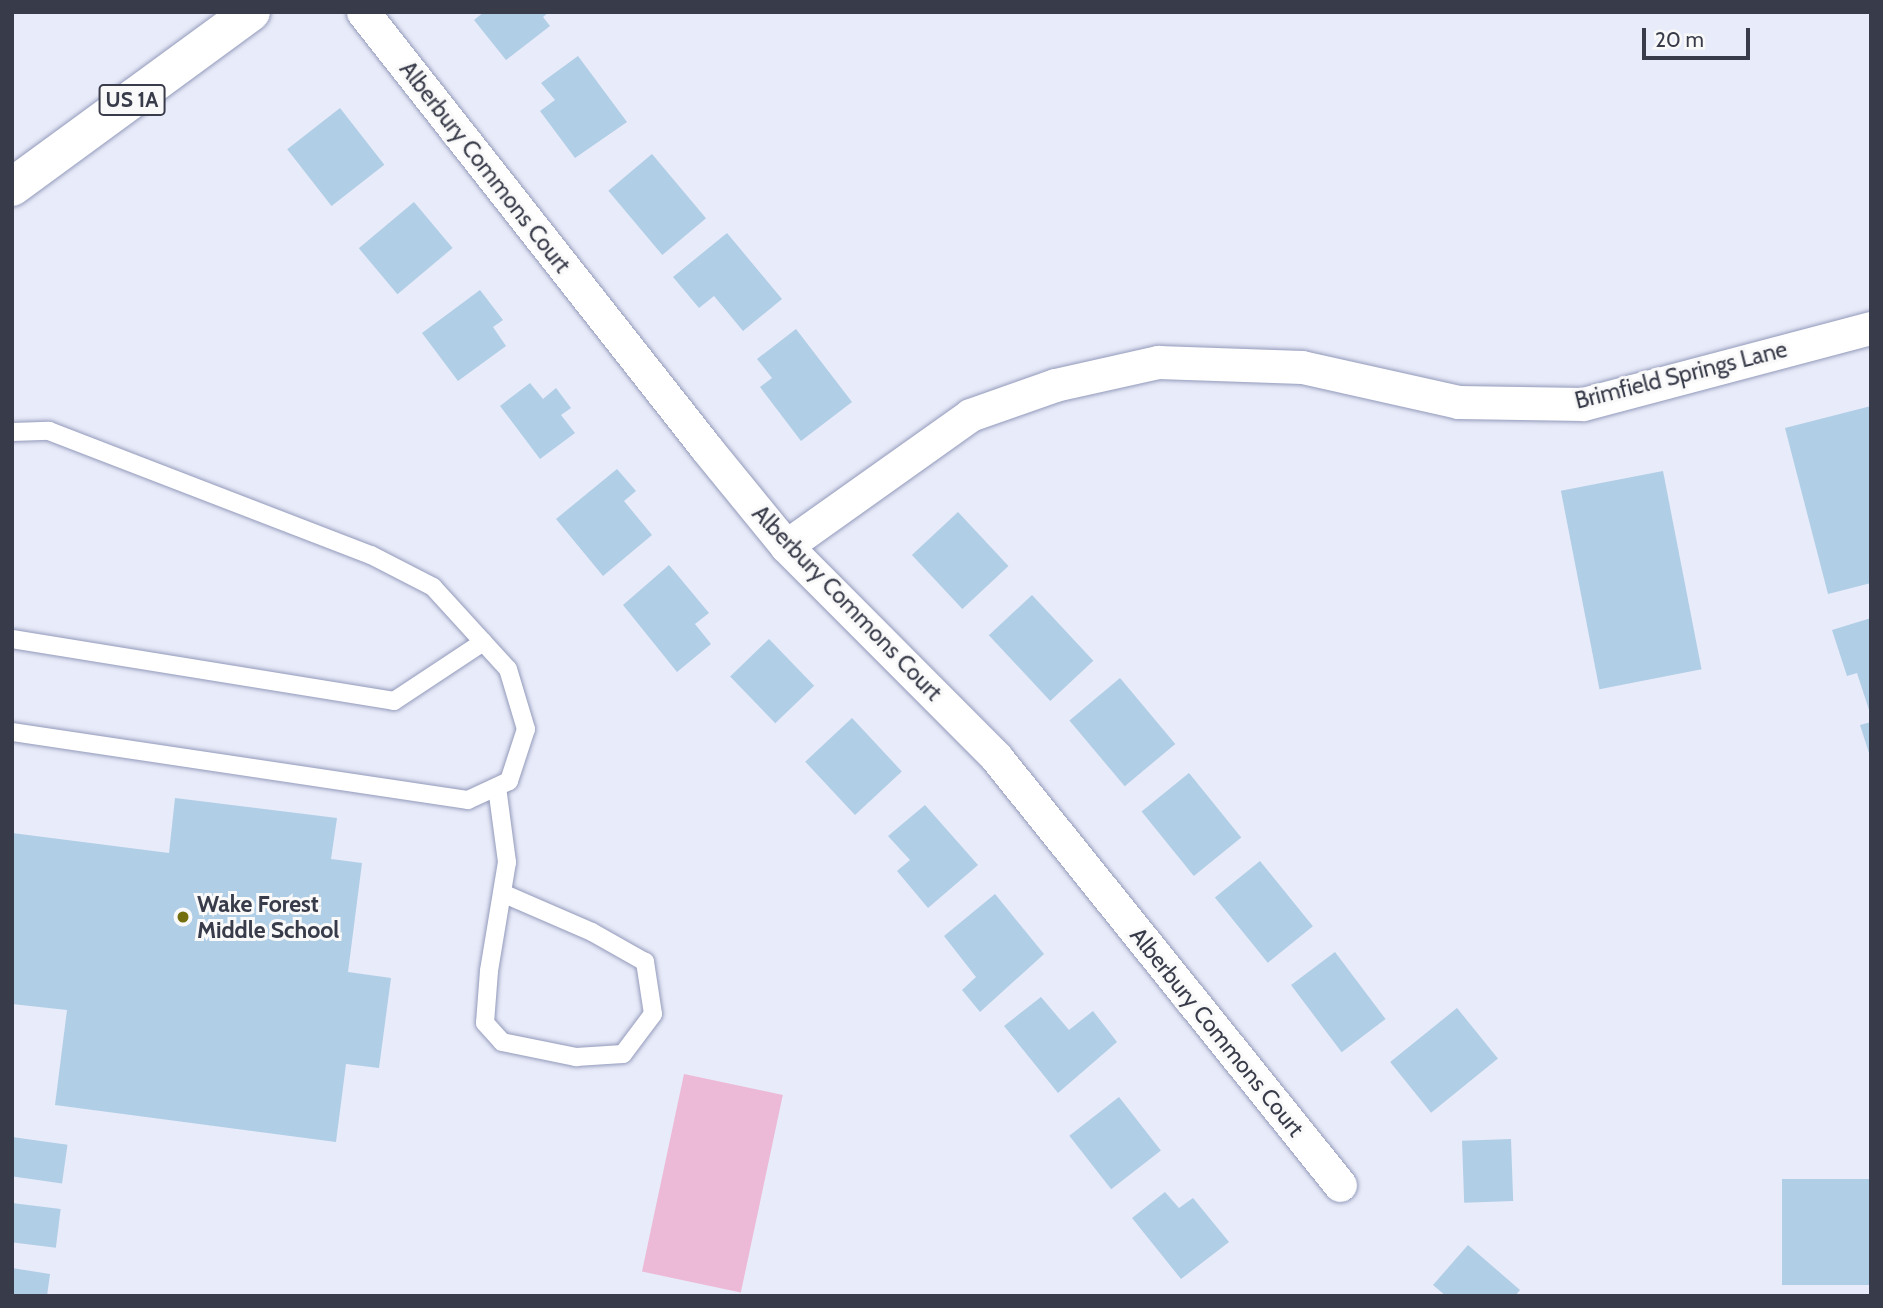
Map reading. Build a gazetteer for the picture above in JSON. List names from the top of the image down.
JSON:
{
  "streets": {
    "main road": ["US 1A"],
    "street": ["Alberbury Commons Court", "Brimfield Springs Lane"]
  },
  "crossings": [
    ["Alberbury Commons Court", "Brimfield Springs Lane"]
  ],
  "places": ["Wake Forest Middle School"],
  "scale_bar": "20 m"
}
